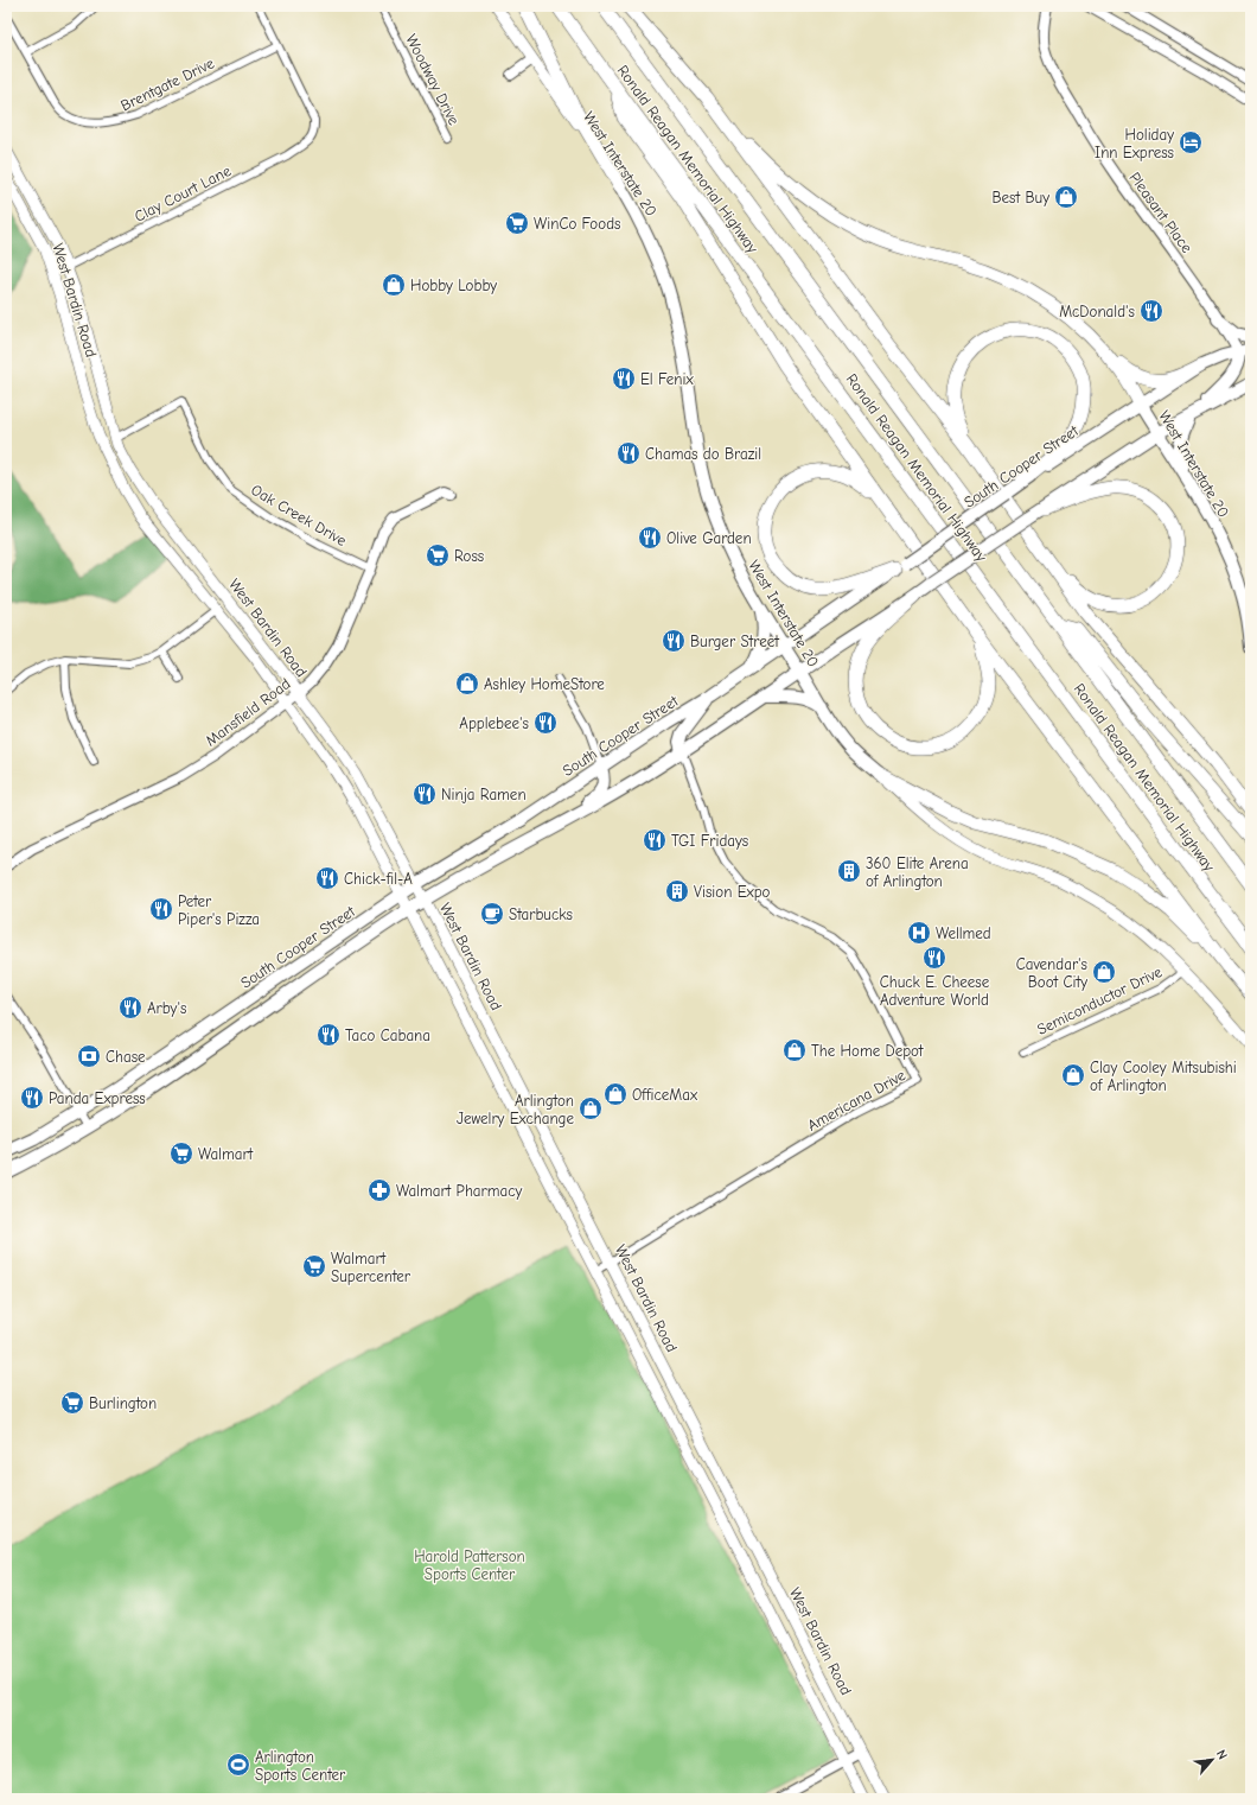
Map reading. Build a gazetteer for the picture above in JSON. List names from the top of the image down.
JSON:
{
  "streets": {
    "highway": ["Ronald Reagan Memorial Highway"],
    "main road": ["West Interstate 20", "West Bardin Road", "South Cooper Street"],
    "street": [
      "Woodway Drive",
      "Brentgate Drive",
      "Clay Court Lane",
      "Pleasant Place",
      "Oak Creek Drive",
      "Mansfield Road",
      "Semiconductor Drive",
      "Americana Drive"
    ]
  },
  "crossings": [
    ["Brentgate Drive", "Clay Court Lane"],
    ["West Interstate 20", "South Cooper Street"],
    ["West Interstate 20", "Semiconductor Drive"],
    ["Clay Court Lane", "West Bardin Road"],
    ["Pleasant Place", "South Cooper Street"],
    ["West Bardin Road", "South Cooper Street"],
    ["West Bardin Road", "Oak Creek Drive"],
    ["West Bardin Road", "Mansfield Road"],
    ["West Bardin Road", "Americana Drive"],
    ["South Cooper Street", "Americana Drive"],
    ["Oak Creek Drive", "Mansfield Road"]
  ],
  "parks": ["Harold Patterson Sports Center"],
  "places": {
    "hotel": ["Holiday Inn Express"],
    "shop": [
      "Best Buy",
      "Hobby Lobby",
      "Ashley HomeStore",
      "Cavendar's Boot City",
      "The Home Depot",
      "Clay Cooley Mitsubishi of Arlington",
      "OfficeMax",
      "Arlington Jewelry Exchange"
    ],
    "supermarket": [
      "WinCo Foods",
      "Ross",
      "Walmart",
      "Walmart Supercenter",
      "Burlington"
    ],
    "restaurant": [
      "McDonald's",
      "El Fenix",
      "Chamas do Brazil",
      "Olive Garden",
      "Burger Street",
      "Applebee's",
      "Ninja Ramen",
      "TGI Fridays",
      "Chick-fil-A",
      "Peter Piper's Pizza",
      "Chuck E. Cheese Adventure World",
      "Arby's",
      "Taco Cabana",
      "Panda Express"
    ],
    "building": ["360 Elite Arena of Arlington", "Vision Expo"],
    "cafe": ["Starbucks"],
    "hospital": ["Wellmed"],
    "bank": ["Chase"],
    "pharmacy": ["Walmart Pharmacy"],
    "sports": ["Arlington Sports Center"]
  },
  "north": "top right"
}
